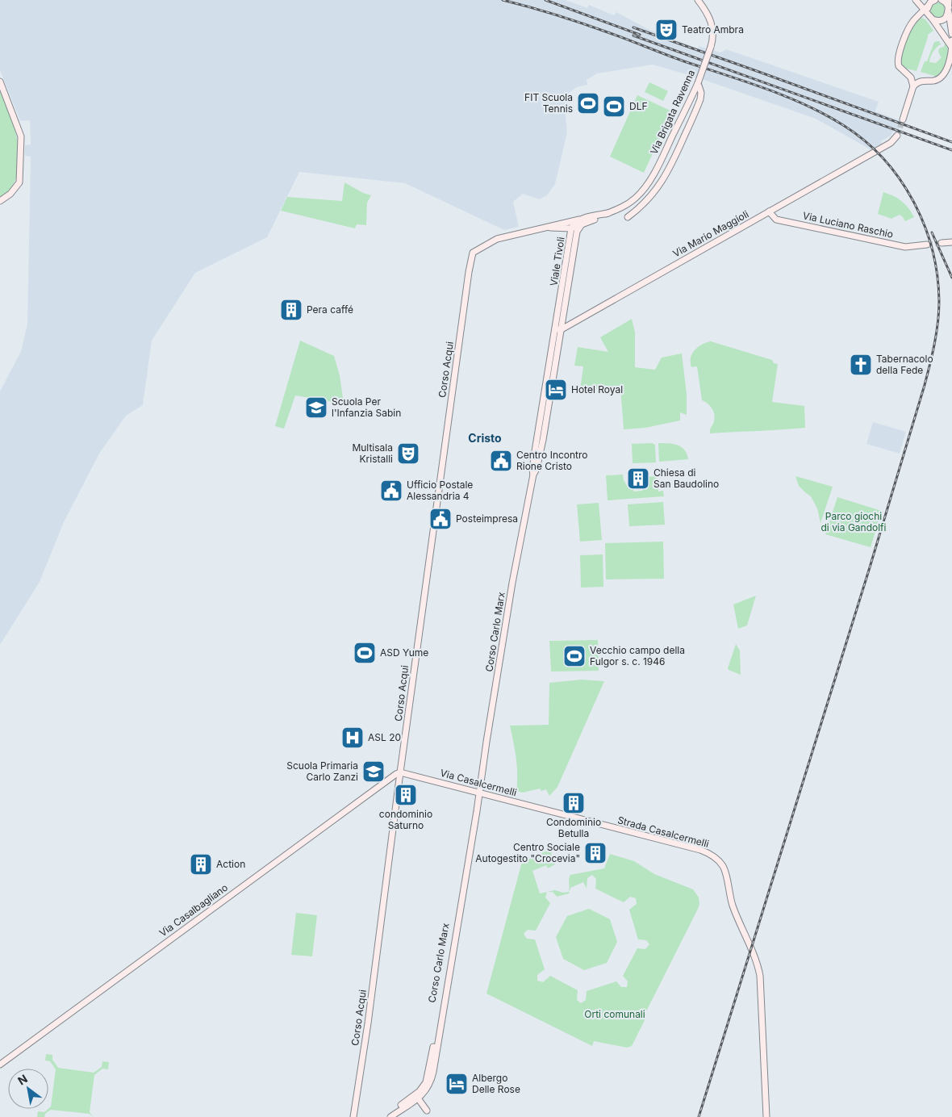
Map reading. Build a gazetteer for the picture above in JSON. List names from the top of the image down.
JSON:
{
  "streets": {
    "street": [
      "Via Brigata Ravenna",
      "Via Luciano Raschio",
      "Via Mario Maggioli",
      "Viale Tivoli",
      "Corso Acqui",
      "Corso Carlo Marx",
      "Via Casalcermelli",
      "Strada Casalcermelli",
      "Via Casalbagliano"
    ]
  },
  "crossings": [
    ["Via Brigata Ravenna", "Viale Tivoli"],
    ["Via Luciano Raschio", "Via Mario Maggioli"],
    ["Via Mario Maggioli", "Viale Tivoli"],
    ["Via Mario Maggioli", "Corso Carlo Marx"],
    ["Viale Tivoli", "Corso Carlo Marx"],
    ["Corso Acqui", "Via Casalcermelli"],
    ["Corso Acqui", "Via Casalbagliano"],
    ["Corso Carlo Marx", "Via Casalcermelli"],
    ["Via Casalcermelli", "Strada Casalcermelli"],
    ["Via Casalcermelli", "Via Casalbagliano"]
  ],
  "districts": ["Cristo"],
  "parks": ["Parco giochi di via Gandolfi", "Orti comunali"],
  "places": {
    "theatre": ["Teatro Ambra", "Multisala Kristalli"],
    "sports": [
      "FIT Scuola Tennis",
      "DLF",
      "ASD Yume",
      "Vecchio campo della Fulgor s. c. 1946"
    ],
    "building": [
      "Pera caffé",
      "Chiesa di San Baudolino",
      "condominio Saturno",
      "Condominio Betulla",
      "Centro Sociale Autogestito \"Crocevia\"",
      "Action"
    ],
    "church": ["Tabernacolo della Fede"],
    "hotel": ["Hotel Royal", "Albergo Delle Rose"],
    "school or university": ["Scuola Per l'Infanzia Sabin", "Scuola Primaria Carlo Zanzi"],
    "public building": ["Centro Incontro Rione Cristo", "Ufficio Postale Alessandria 4", "Posteimpresa"],
    "hospital": ["ASL 20"]
  },
  "north": "top left"
}
